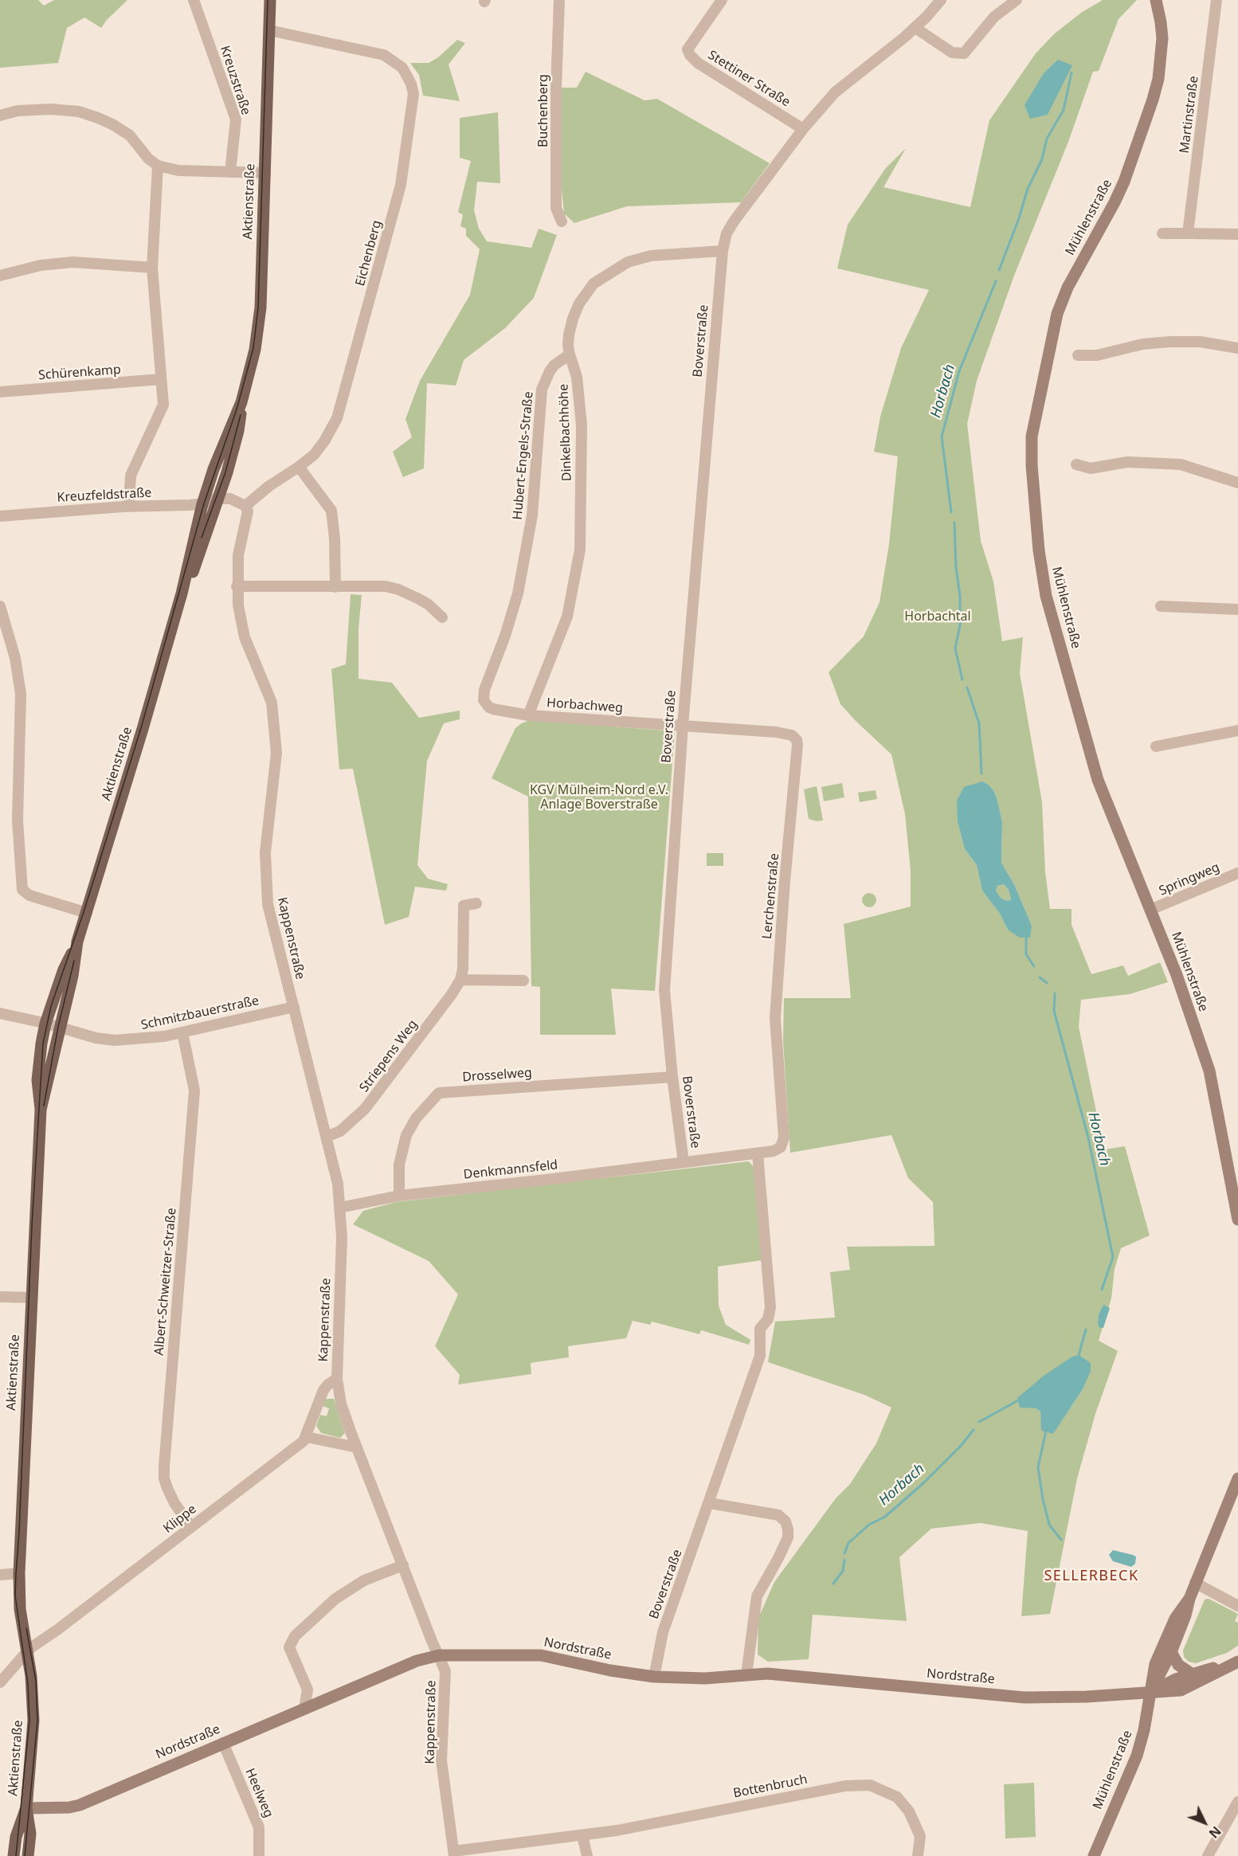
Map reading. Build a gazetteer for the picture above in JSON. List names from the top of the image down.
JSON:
{
  "streets": {
    "main road": ["Aktienstraße"],
    "street": [
      "Stettiner Straße",
      "Kreuzstraße",
      "Buchenberg",
      "Martinstraße",
      "Mühlenstraße",
      "Eichenberg",
      "Boverstraße",
      "Schürenkamp",
      "Dinkelbachhöhe",
      "Hubert-Engels-Straße",
      "Kreuzfeldstraße",
      "Horbachweg",
      "Springweg",
      "Lerchenstraße",
      "Kappenstraße",
      "Schmitzbauerstraße",
      "Striepens Weg",
      "Drosselweg",
      "Denkmannsfeld",
      "Albert-Schweitzer-Straße",
      "Klippe",
      "Nordstraße",
      "Bottenbruch",
      "Heelweg"
    ]
  },
  "crossings": [
    ["Stettiner Straße", "Boverstraße"],
    ["Aktienstraße", "Eichenberg"],
    ["Aktienstraße", "Kreuzfeldstraße"],
    ["Aktienstraße", "Schmitzbauerstraße"],
    ["Aktienstraße", "Klippe"],
    ["Aktienstraße", "Nordstraße"],
    ["Mühlenstraße", "Springweg"],
    ["Mühlenstraße", "Nordstraße"],
    ["Eichenberg", "Kappenstraße"],
    ["Boverstraße", "Dinkelbachhöhe"],
    ["Boverstraße", "Horbachweg"],
    ["Boverstraße", "Lerchenstraße"],
    ["Boverstraße", "Drosselweg"],
    ["Boverstraße", "Denkmannsfeld"],
    ["Boverstraße", "Nordstraße"],
    ["Dinkelbachhöhe", "Hubert-Engels-Straße"],
    ["Dinkelbachhöhe", "Horbachweg"],
    ["Hubert-Engels-Straße", "Horbachweg"],
    ["Horbachweg", "Lerchenstraße"],
    ["Kappenstraße", "Schmitzbauerstraße"],
    ["Kappenstraße", "Striepens Weg"],
    ["Kappenstraße", "Denkmannsfeld"],
    ["Kappenstraße", "Klippe"],
    ["Kappenstraße", "Nordstraße"],
    ["Kappenstraße", "Bottenbruch"],
    ["Schmitzbauerstraße", "Albert-Schweitzer-Straße"],
    ["Drosselweg", "Denkmannsfeld"],
    ["Albert-Schweitzer-Straße", "Klippe"],
    ["Nordstraße", "Heelweg"]
  ],
  "districts": ["SELLERBECK"],
  "water": ["Horbach"],
  "parks": ["Horbachtal", "KGV Mülheim-Nord e.V. Anlage Boverstraße"],
  "north": "bottom right"
}
